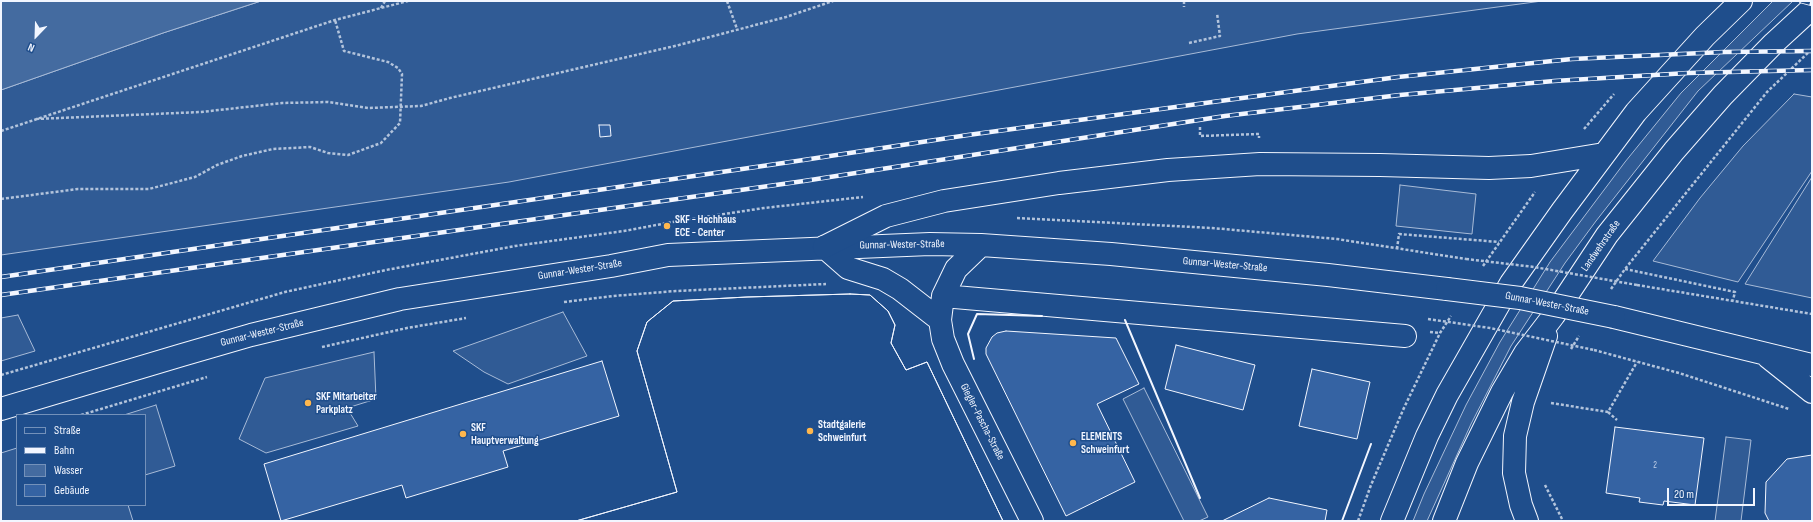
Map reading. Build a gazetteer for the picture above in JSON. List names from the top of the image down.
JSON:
{
  "streets": {
    "street": ["Gunnar-Wester-Straße", "Landwehrstraße", "Giegler-Pascha-Straße"]
  },
  "crossings": [
    ["Gunnar-Wester-Straße", "Giegler-Pascha-Straße"]
  ],
  "places": [
    "SKF - Hochhaus ECE - Center",
    "SKF Mitarbeiter Parkplatz",
    "Stadtgalerie Schweinfurt",
    "SKF Hauptverwaltung",
    "ELEMENTS Schweinfurt"
  ],
  "house_numbers": ["2"],
  "legend": [
    "Straße",
    "Bahn",
    "Wasser",
    "Gebäude"
  ],
  "scale_bar": "20 m",
  "north": "bottom left"
}
